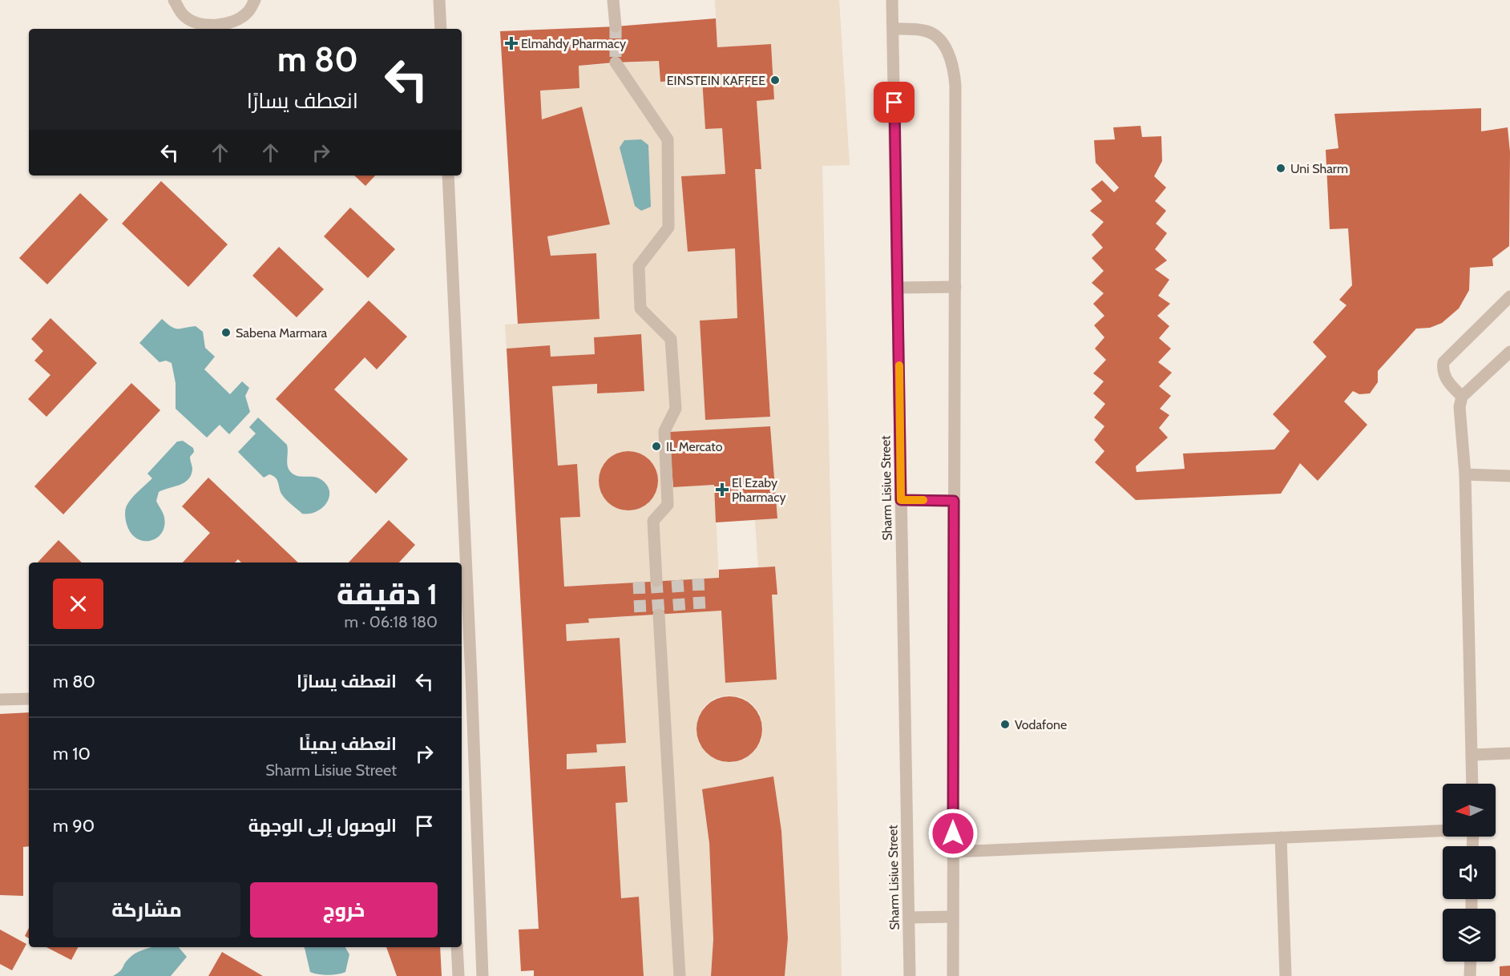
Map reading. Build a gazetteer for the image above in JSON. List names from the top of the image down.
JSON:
{
  "streets": {
    "street": ["Sharm Lisiue Street"]
  },
  "places": {
    "health": ["Elmahdy Pharmacy", "El Ezaby Pharmacy"],
    "other": [
      "EINSTEIN KAFFEE",
      "Uni Sharm",
      "Sabena Marmara",
      "IL Mercato",
      "Vodafone"
    ]
  },
  "north": "left",
  "page": {
    "turn": ["80 m", "انعطف يسارًا"],
    "heading": ["1 دقيقة", "180 m · 06:18"],
    "list": [
      {
        "name": "انعطف يسارًا",
        "value": "80 m"
      },
      {
        "name": "انعطف يمينًا",
        "note": "Sharm Lisiue Street",
        "value": "10 m"
      },
      {
        "name": "الوصول إلى الوجهة",
        "value": "90 m"
      }
    ],
    "buttons": ["خروج", "مشاركة"]
  }
}
